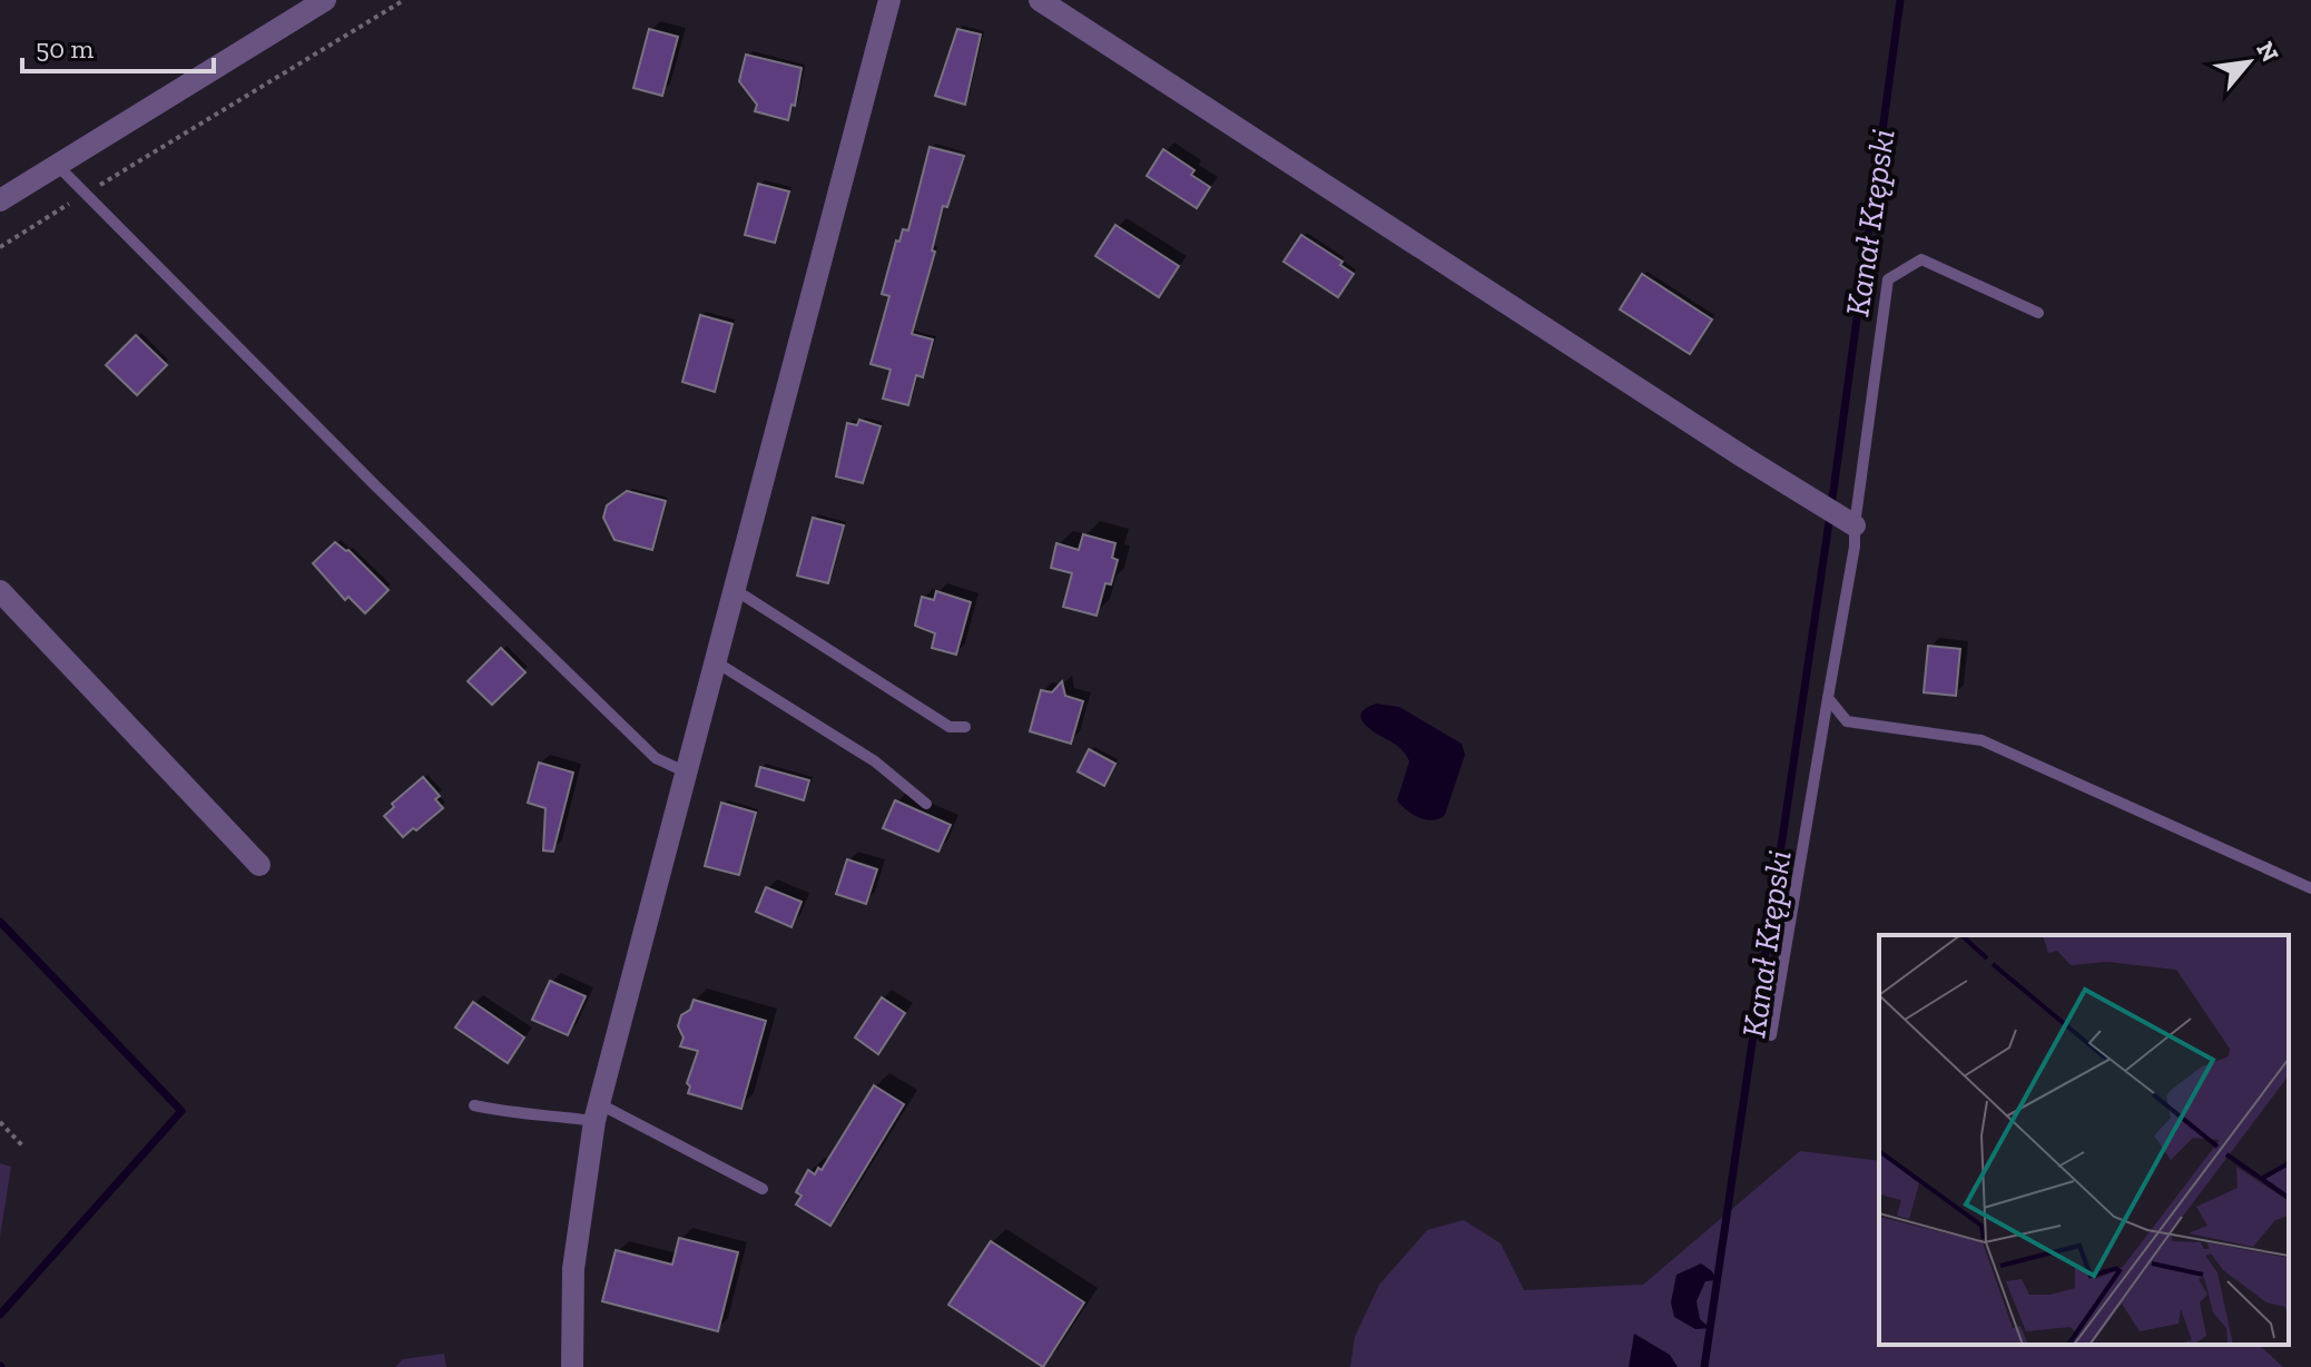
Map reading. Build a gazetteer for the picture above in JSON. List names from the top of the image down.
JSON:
{
  "water": ["Kanał Krępski"],
  "scale_bar": "50 m",
  "north": "top right"
}
